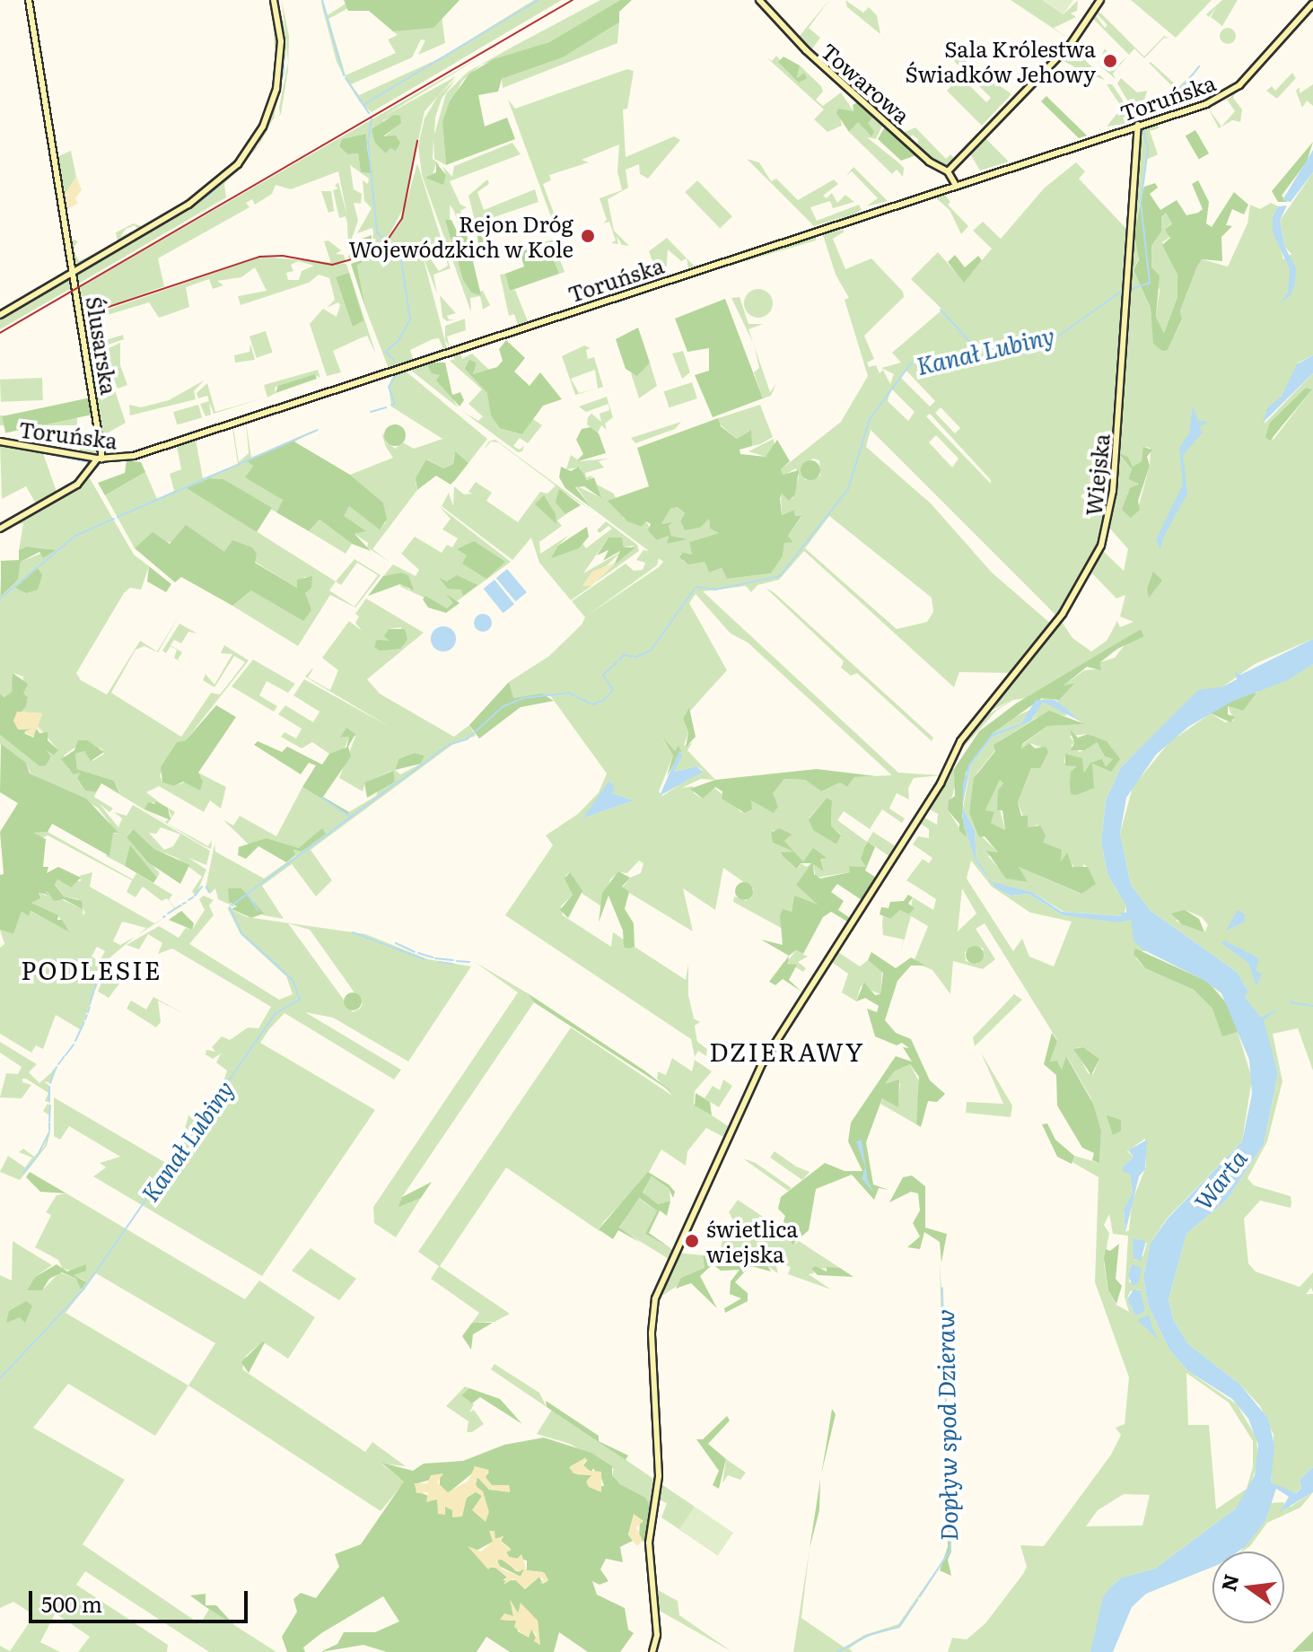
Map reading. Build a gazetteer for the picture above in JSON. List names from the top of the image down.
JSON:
{
  "streets": {
    "street": [
      "Towarowa",
      "Toruńska",
      "Ślusarska",
      "Wiejska"
    ]
  },
  "crossings": [
    ["Towarowa", "Toruńska"],
    ["Toruńska", "Ślusarska"],
    ["Toruńska", "Wiejska"]
  ],
  "districts": ["PODLESIE", "DZIERAWY"],
  "water": ["Kanał Lubiny", "Warta", "Dopływ spod Dzieraw"],
  "places": ["Sala Królestwa Świadków Jehowy", "Rejon Dróg Wojewódzkich w Kole", "świetlica wiejska"],
  "scale_bar": "500 m",
  "north": "left"
}
